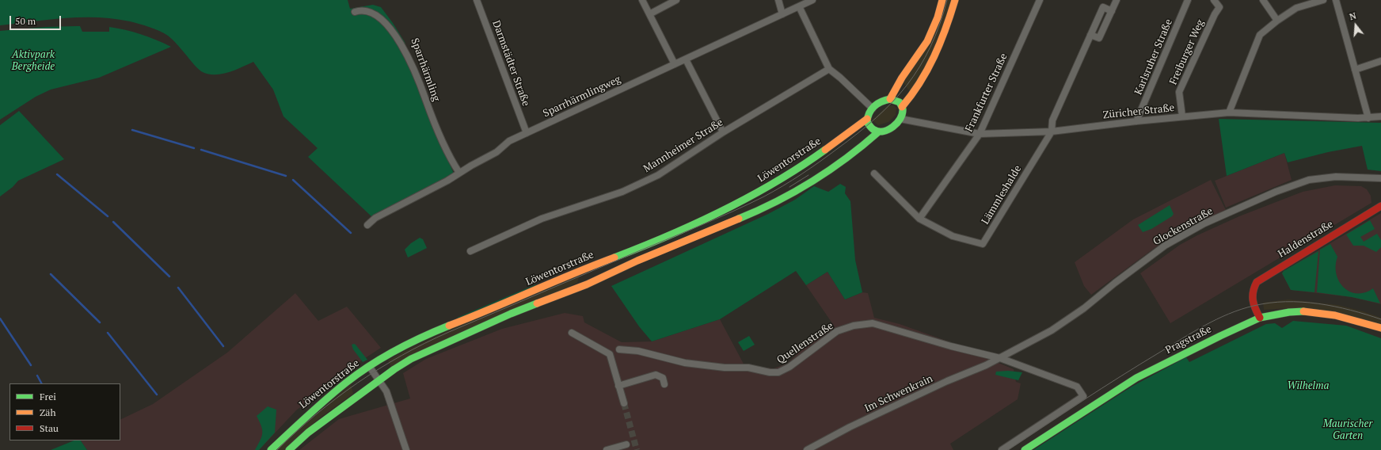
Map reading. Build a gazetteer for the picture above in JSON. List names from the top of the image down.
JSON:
{
  "streets": {
    "main road": ["Löwentorstraße", "Haldenstraße", "Pragstraße"],
    "street": [
      "Freiburger Weg",
      "Karlsruher Straße",
      "Darmstädter Straße",
      "Sparrhärmling",
      "Frankfurter Straße",
      "Sparrhärmlingweg",
      "Züricher Straße",
      "Mannheimer Straße",
      "Lämmleshalde",
      "Glockenstraße",
      "Quellenstraße",
      "Im Schwenkrain"
    ]
  },
  "crossings": [
    ["Freiburger Weg", "Züricher Straße"],
    ["Karlsruher Straße", "Züricher Straße"],
    ["Darmstädter Straße", "Sparrhärmlingweg"],
    ["Sparrhärmling", "Sparrhärmlingweg"],
    ["Frankfurter Straße", "Züricher Straße"],
    ["Frankfurter Straße", "Lämmleshalde"],
    ["Züricher Straße", "Löwentorstraße"],
    ["Züricher Straße", "Lämmleshalde"],
    ["Glockenstraße", "Quellenstraße"],
    ["Glockenstraße", "Im Schwenkrain"],
    ["Haldenstraße", "Pragstraße"],
    ["Quellenstraße", "Im Schwenkrain"]
  ],
  "parks": ["Aktivpark Bergheide", "Wilhelma", "Maurischer Garten"],
  "legend": ["Frei", "Zäh", "Stau"],
  "scale_bar": "50 m",
  "north": "top"
}
